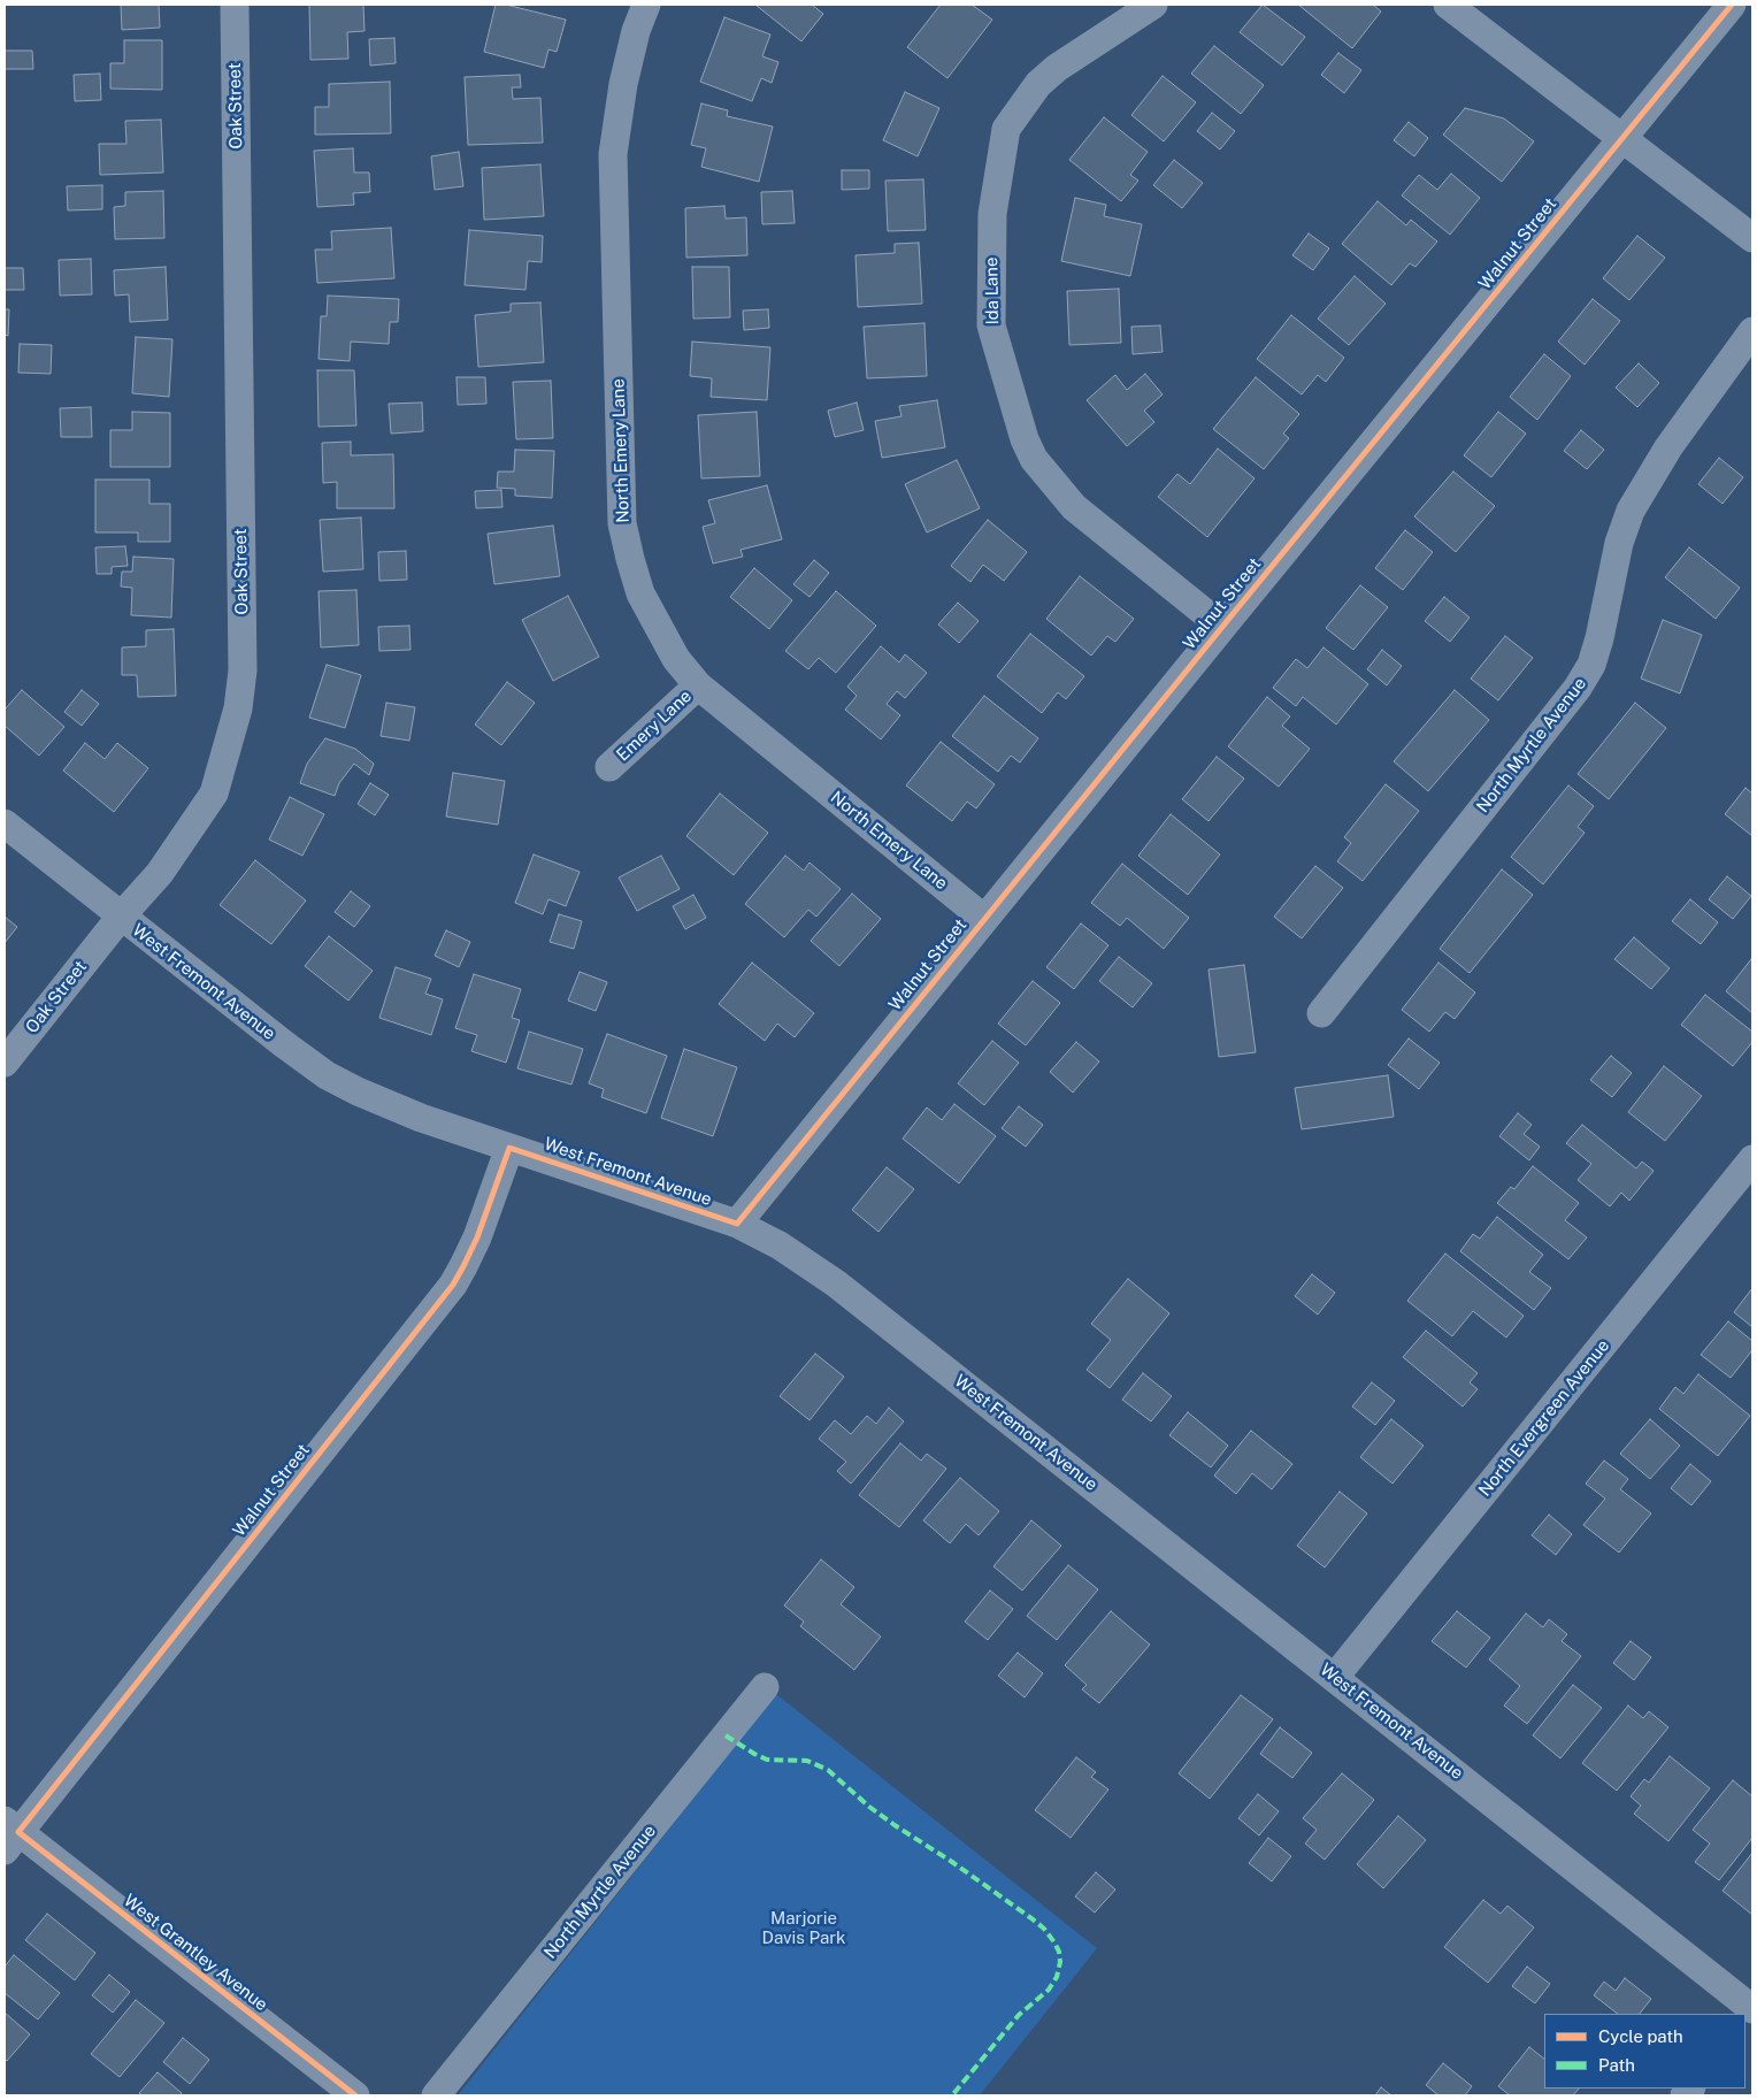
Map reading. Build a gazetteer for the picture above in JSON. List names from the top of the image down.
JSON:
{
  "streets": {
    "street": [
      "Oak Street",
      "Walnut Street",
      "Ida Lane",
      "North Emery Lane",
      "Emery Lane",
      "North Myrtle Avenue",
      "West Fremont Avenue",
      "North Evergreen Avenue",
      "West Grantley Avenue"
    ]
  },
  "crossings": [
    ["Oak Street", "West Fremont Avenue"],
    ["Walnut Street", "Ida Lane"],
    ["Walnut Street", "North Emery Lane"],
    ["Walnut Street", "West Fremont Avenue"],
    ["Walnut Street", "West Grantley Avenue"],
    ["North Emery Lane", "Emery Lane"],
    ["West Fremont Avenue", "North Evergreen Avenue"]
  ],
  "parks": ["Marjorie Davis Park"],
  "legend": ["Cycle path", "Path"]
}
